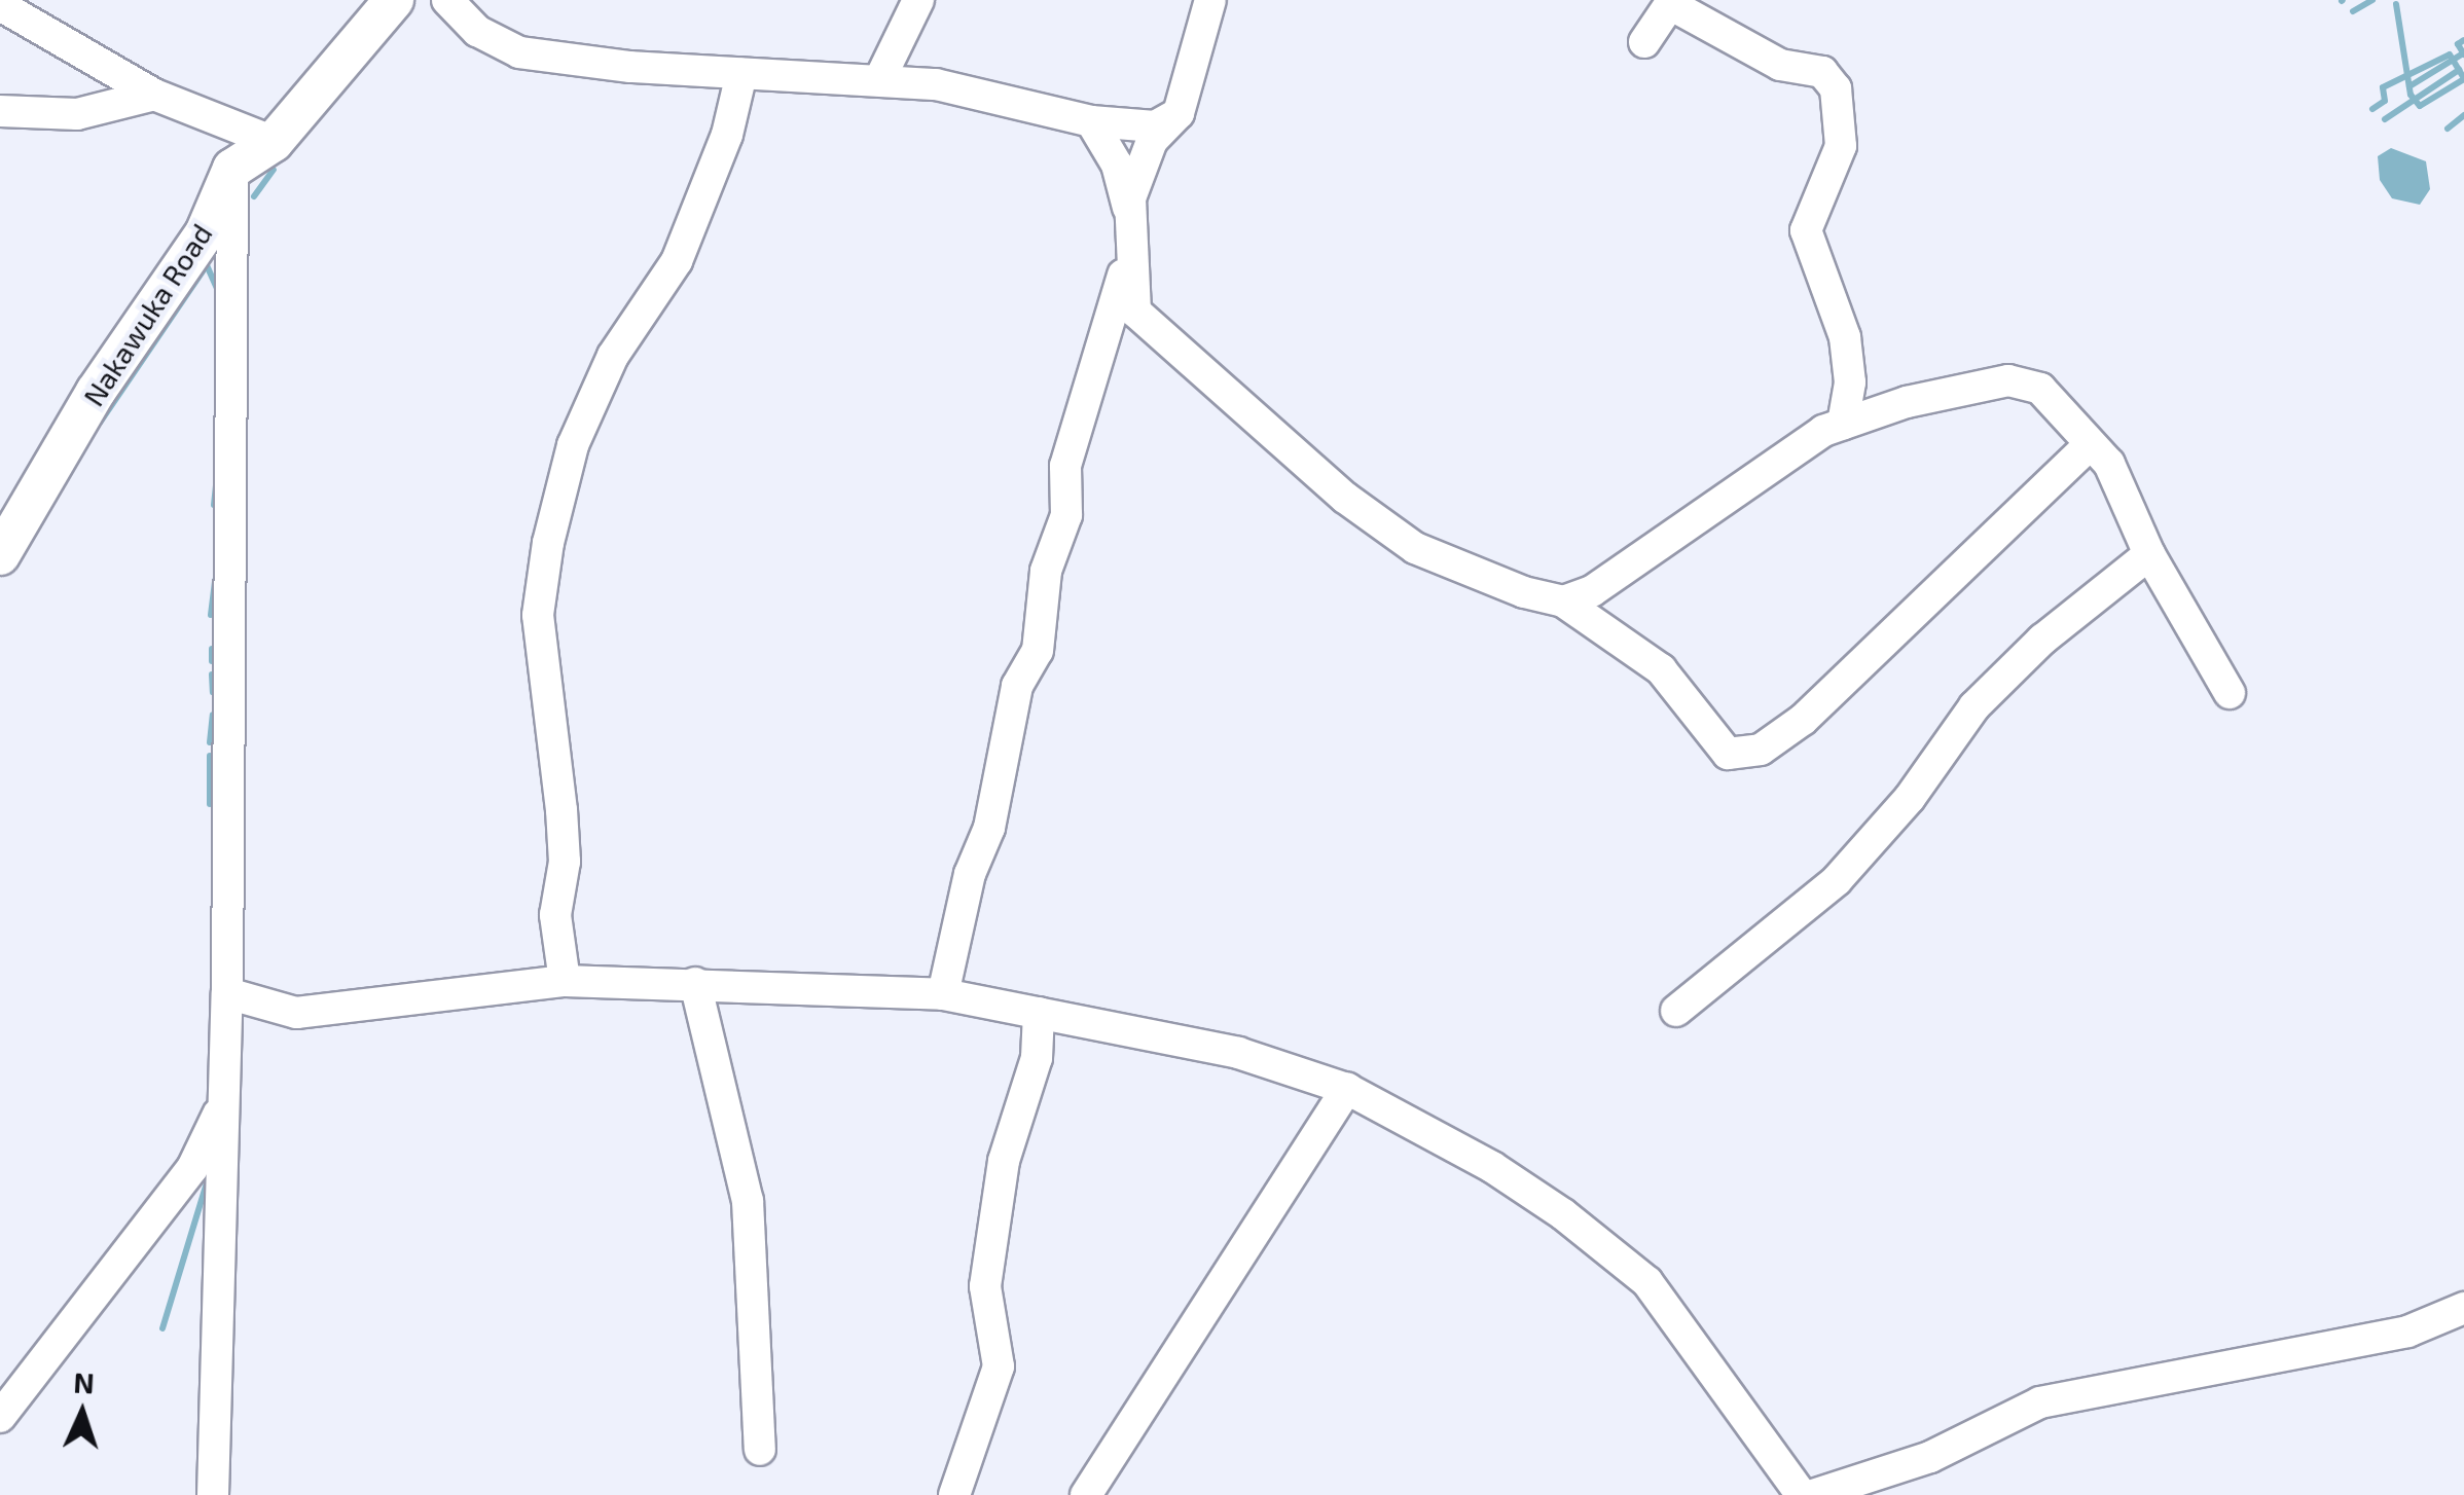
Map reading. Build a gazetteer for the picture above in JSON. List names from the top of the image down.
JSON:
{
  "streets": {
    "main road": ["Nakawuka Road"]
  },
  "north": "top"
}
